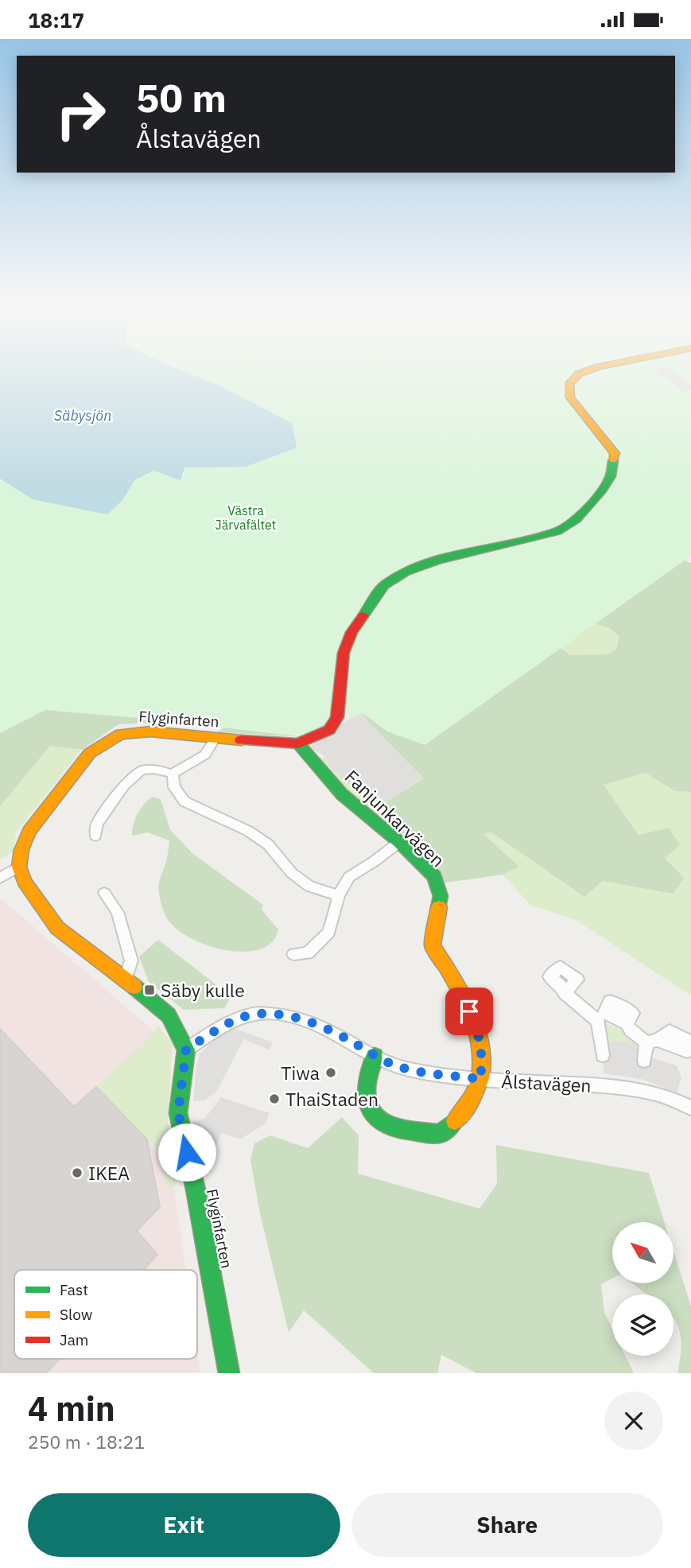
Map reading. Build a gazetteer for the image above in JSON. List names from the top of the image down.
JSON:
{
  "streets": {
    "street": ["Flyginfarten", "Fanjunkarvägen", "Ålstavägen"]
  },
  "crossings": [
    ["Flyginfarten", "Fanjunkarvägen"],
    ["Flyginfarten", "Ålstavägen"],
    ["Fanjunkarvägen", "Ålstavägen"]
  ],
  "water": ["Säbysjön"],
  "parks": ["Västra Järvafältet"],
  "places": {
    "transit": ["Säby kulle"],
    "other": ["Tiwa", "ThaiStaden", "IKEA"]
  },
  "legend": ["Fast", "Slow", "Jam"],
  "north": "top left",
  "page": {
    "status": "18:17",
    "turn": ["50 m", "Ålstavägen"],
    "heading": ["4 min", "250 m · 18:21"],
    "buttons": ["Exit", "Share"]
  }
}
